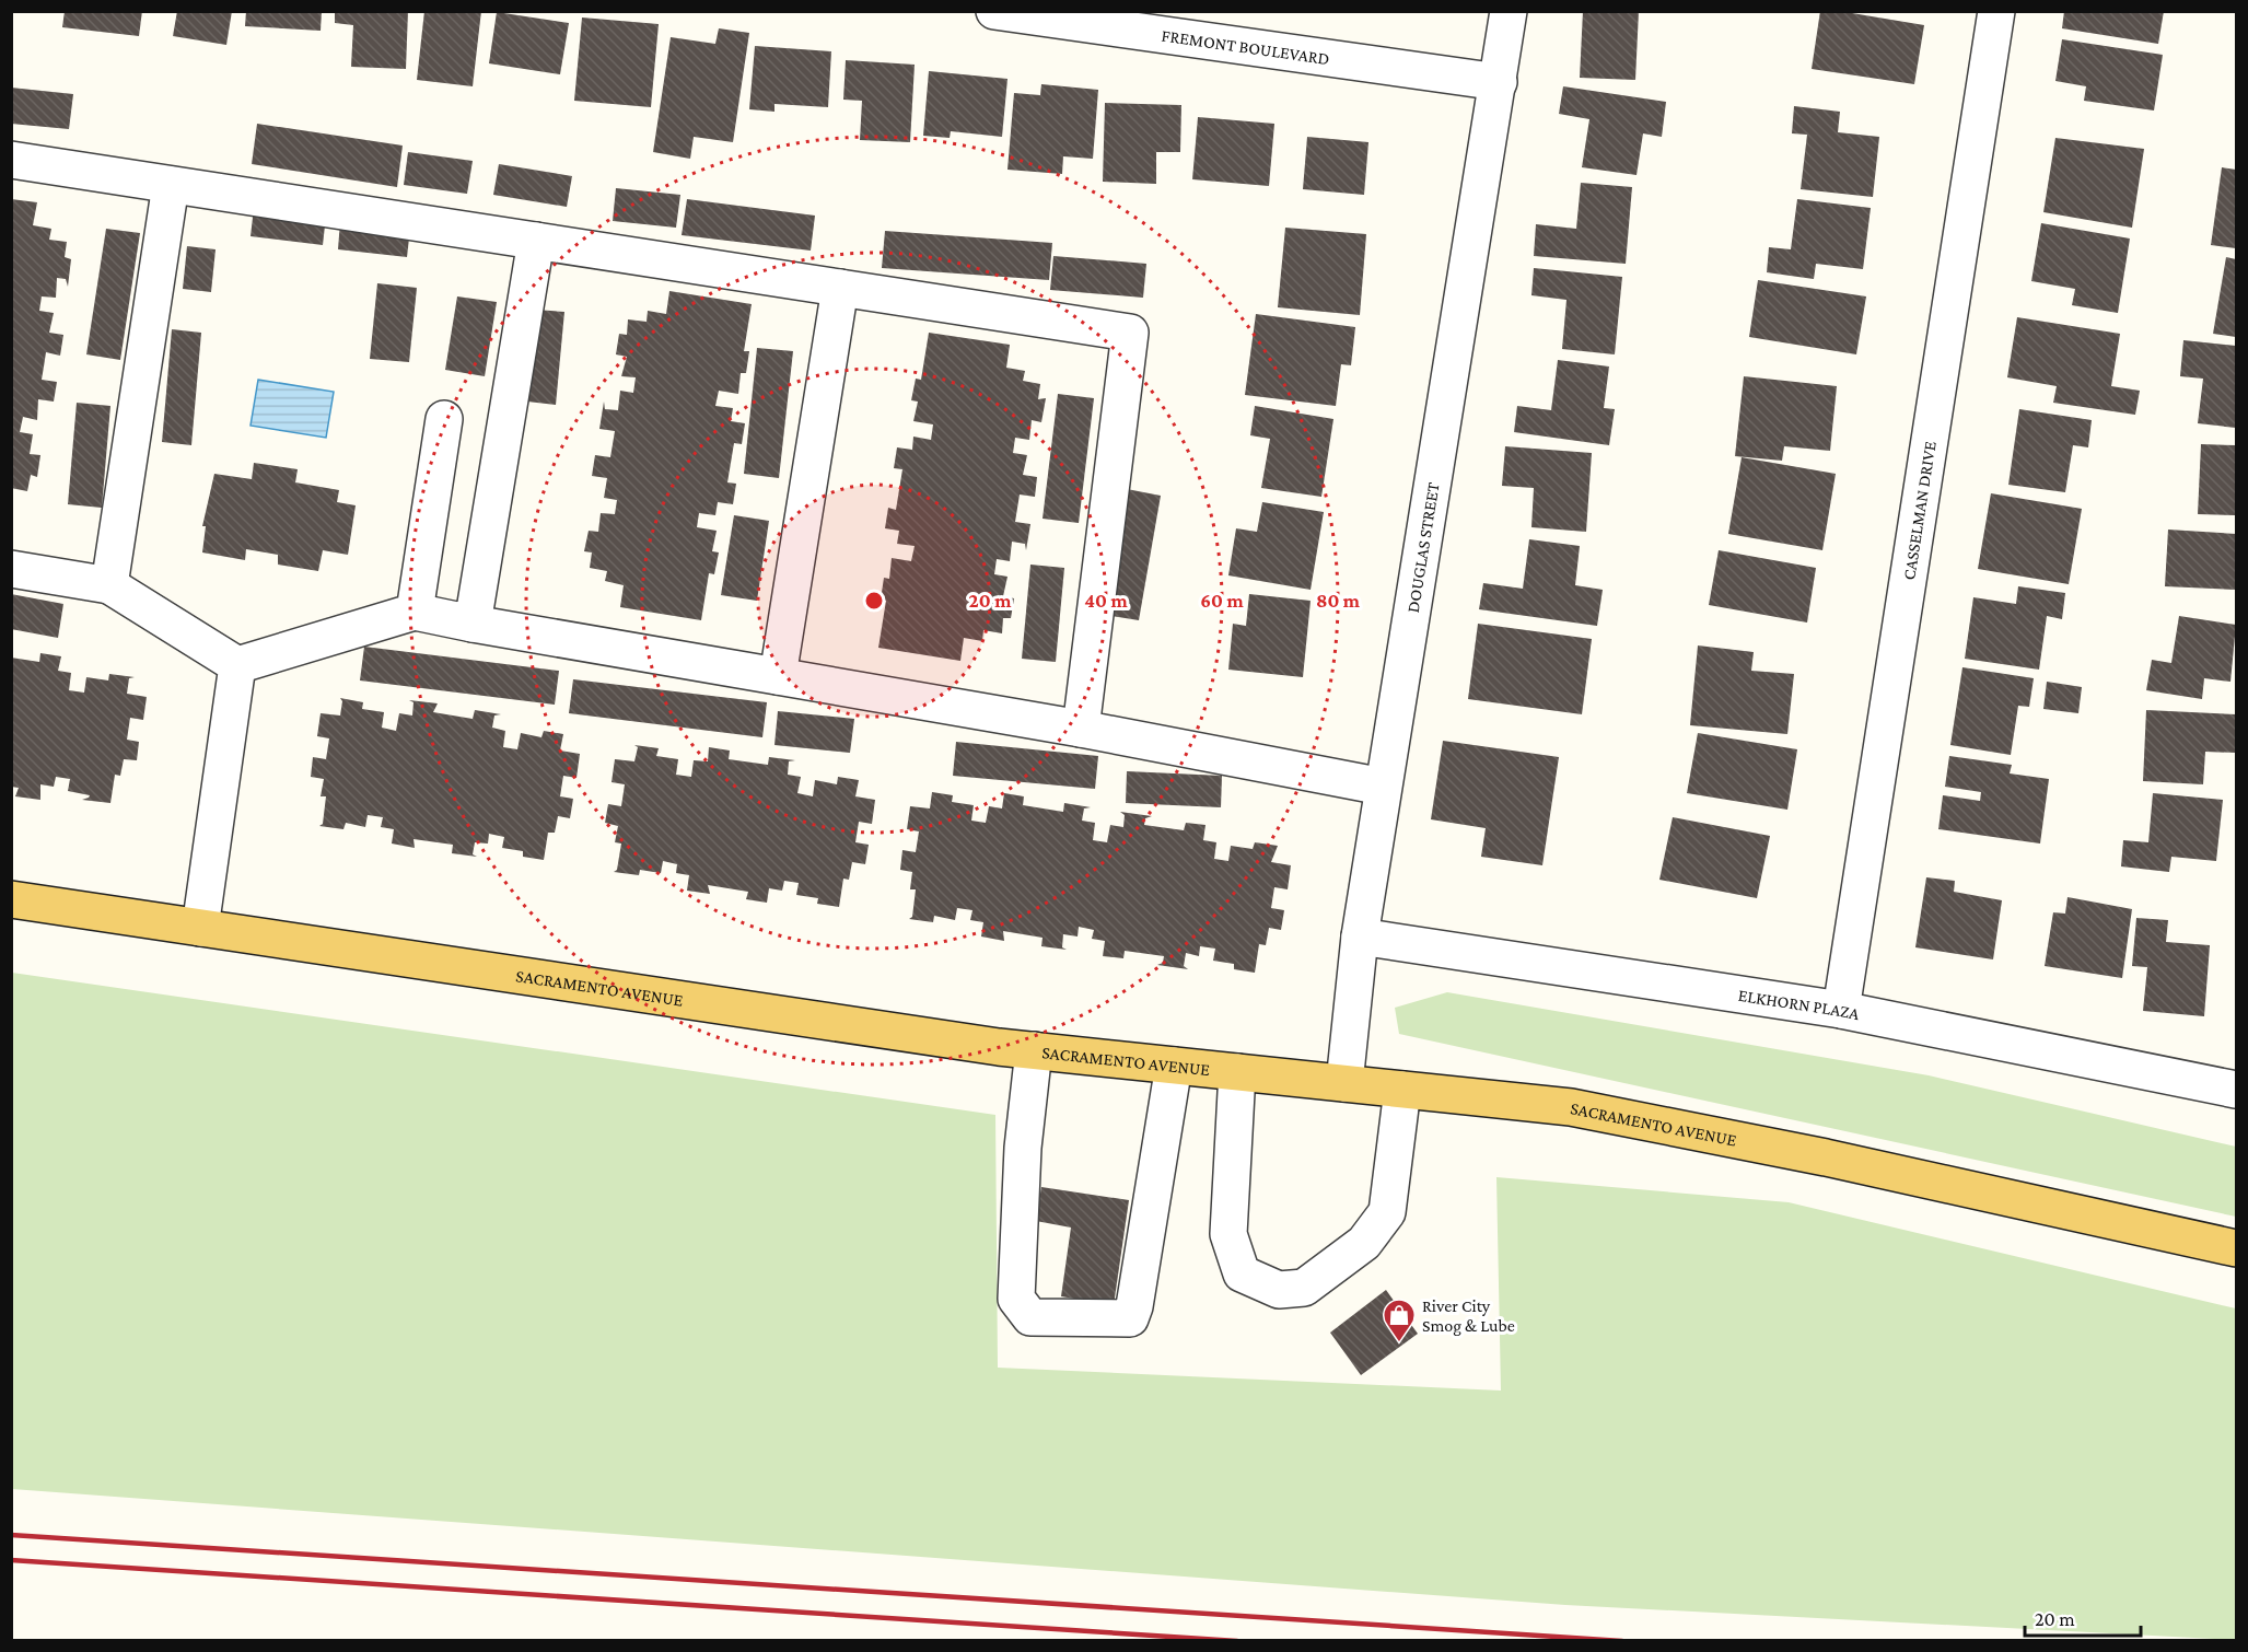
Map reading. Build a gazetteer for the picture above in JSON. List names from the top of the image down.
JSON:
{
  "streets": {
    "main road": ["SACRAMENTO AVENUE"],
    "street": [
      "FREMONT BOULEVARD",
      "CASSELMAN DRIVE",
      "DOUGLAS STREET",
      "ELKHORN PLAZA"
    ]
  },
  "crossings": [
    ["FREMONT BOULEVARD", "DOUGLAS STREET"],
    ["CASSELMAN DRIVE", "ELKHORN PLAZA"],
    ["DOUGLAS STREET", "SACRAMENTO AVENUE"],
    ["DOUGLAS STREET", "ELKHORN PLAZA"]
  ],
  "places": {
    "shop": ["River City Smog & Lube"]
  },
  "scale_bar": "20 m",
  "rings": [
    "20 m",
    "40 m",
    "60 m",
    "80 m"
  ]
}
